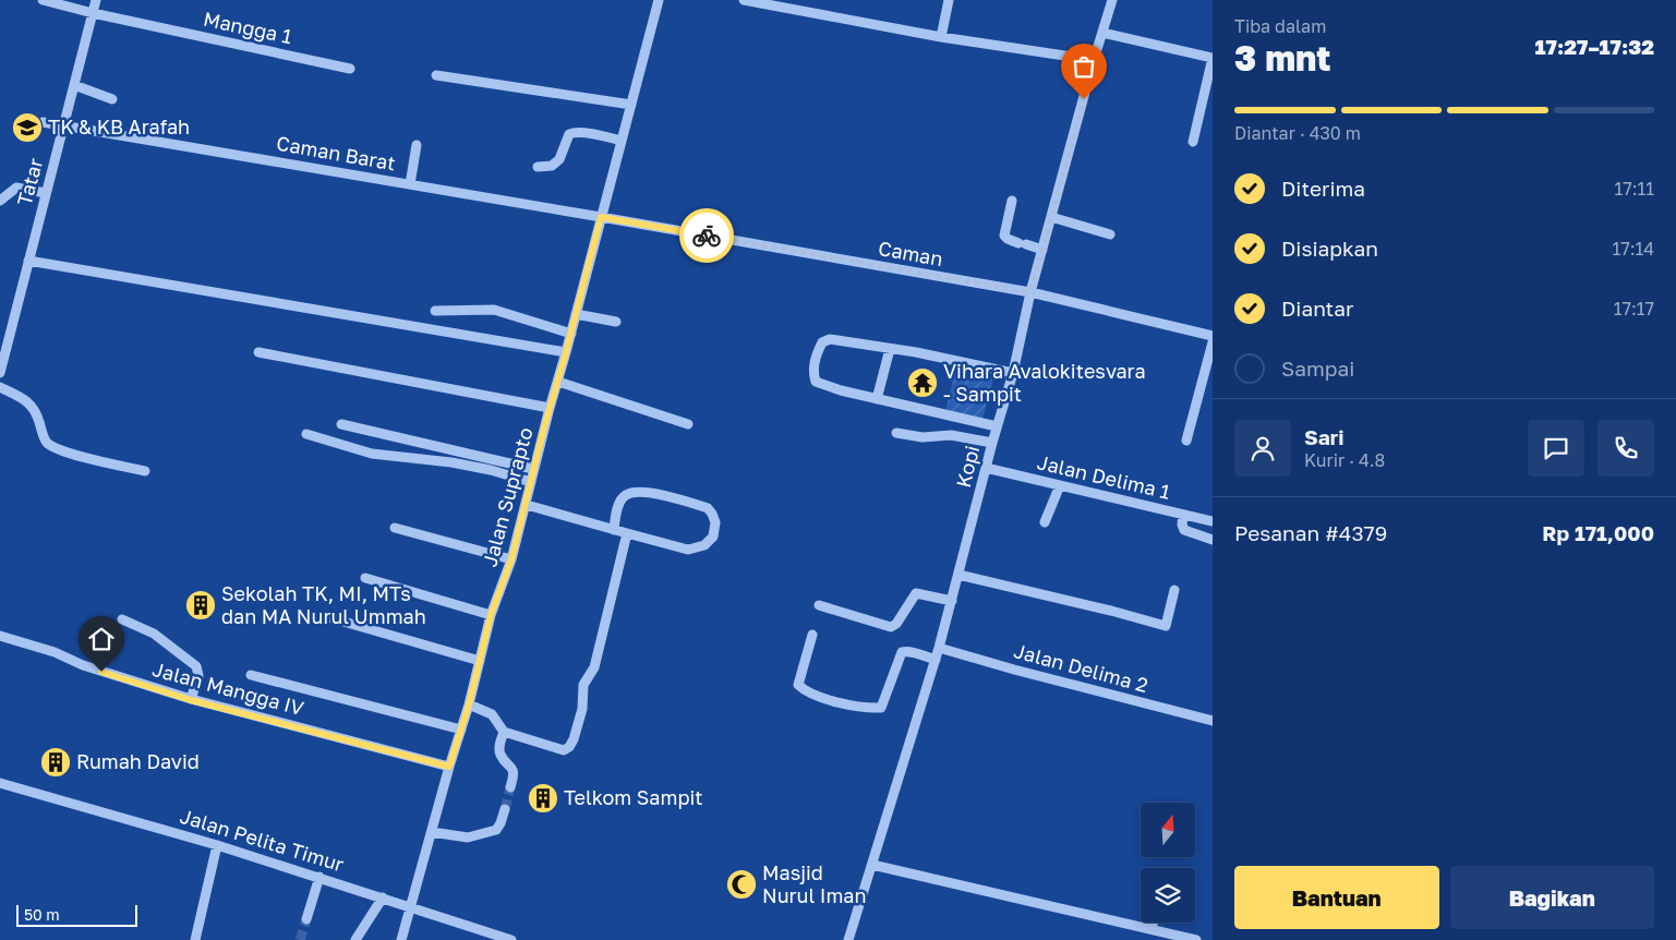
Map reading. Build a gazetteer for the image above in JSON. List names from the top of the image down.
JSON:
{
  "streets": {
    "street": [
      "Mangga 1",
      "Caman Barat",
      "Tatar",
      "Caman",
      "Kopi",
      "Jalan Delima 1",
      "Jalan Suprapto",
      "Jalan Delima 2",
      "Jalan Mangga IV",
      "Jalan Pelita Timur"
    ]
  },
  "crossings": [
    ["Mangga 1", "Tatar"],
    ["Caman Barat", "Tatar"],
    ["Caman Barat", "Caman"],
    ["Caman Barat", "Jalan Suprapto"],
    ["Caman", "Kopi"],
    ["Caman", "Jalan Suprapto"],
    ["Kopi", "Jalan Delima 1"],
    ["Kopi", "Jalan Delima 2"],
    ["Jalan Suprapto", "Jalan Mangga IV"],
    ["Jalan Suprapto", "Jalan Pelita Timur"]
  ],
  "places": {
    "school or university": ["TK & KB Arafah"],
    "temple": ["Vihara Avalokitesvara - Sampit"],
    "building": ["Sekolah TK, MI, MTs dan MA Nurul Ummah", "Rumah David", "Telkom Sampit"],
    "mosque": ["Masjid Nurul Iman"]
  },
  "scale_bar": "50 m",
  "north": "top",
  "page": {
    "heading": ["3 mnt", "Tiba dalam", "17:27–17:32"],
    "panel": [
      "Sari",
      "Kurir · 4.8",
      "Pesanan #4379",
      "Rp 171,000"
    ],
    "bar": "Diantar · 430 m",
    "list": [
      ["Diterima", "17:11"],
      ["Disiapkan", "17:14"],
      ["Diantar", "17:17"],
      "Sampai"
    ],
    "buttons": ["Bantuan", "Bagikan"],
    "scale": "50 m"
  }
}
